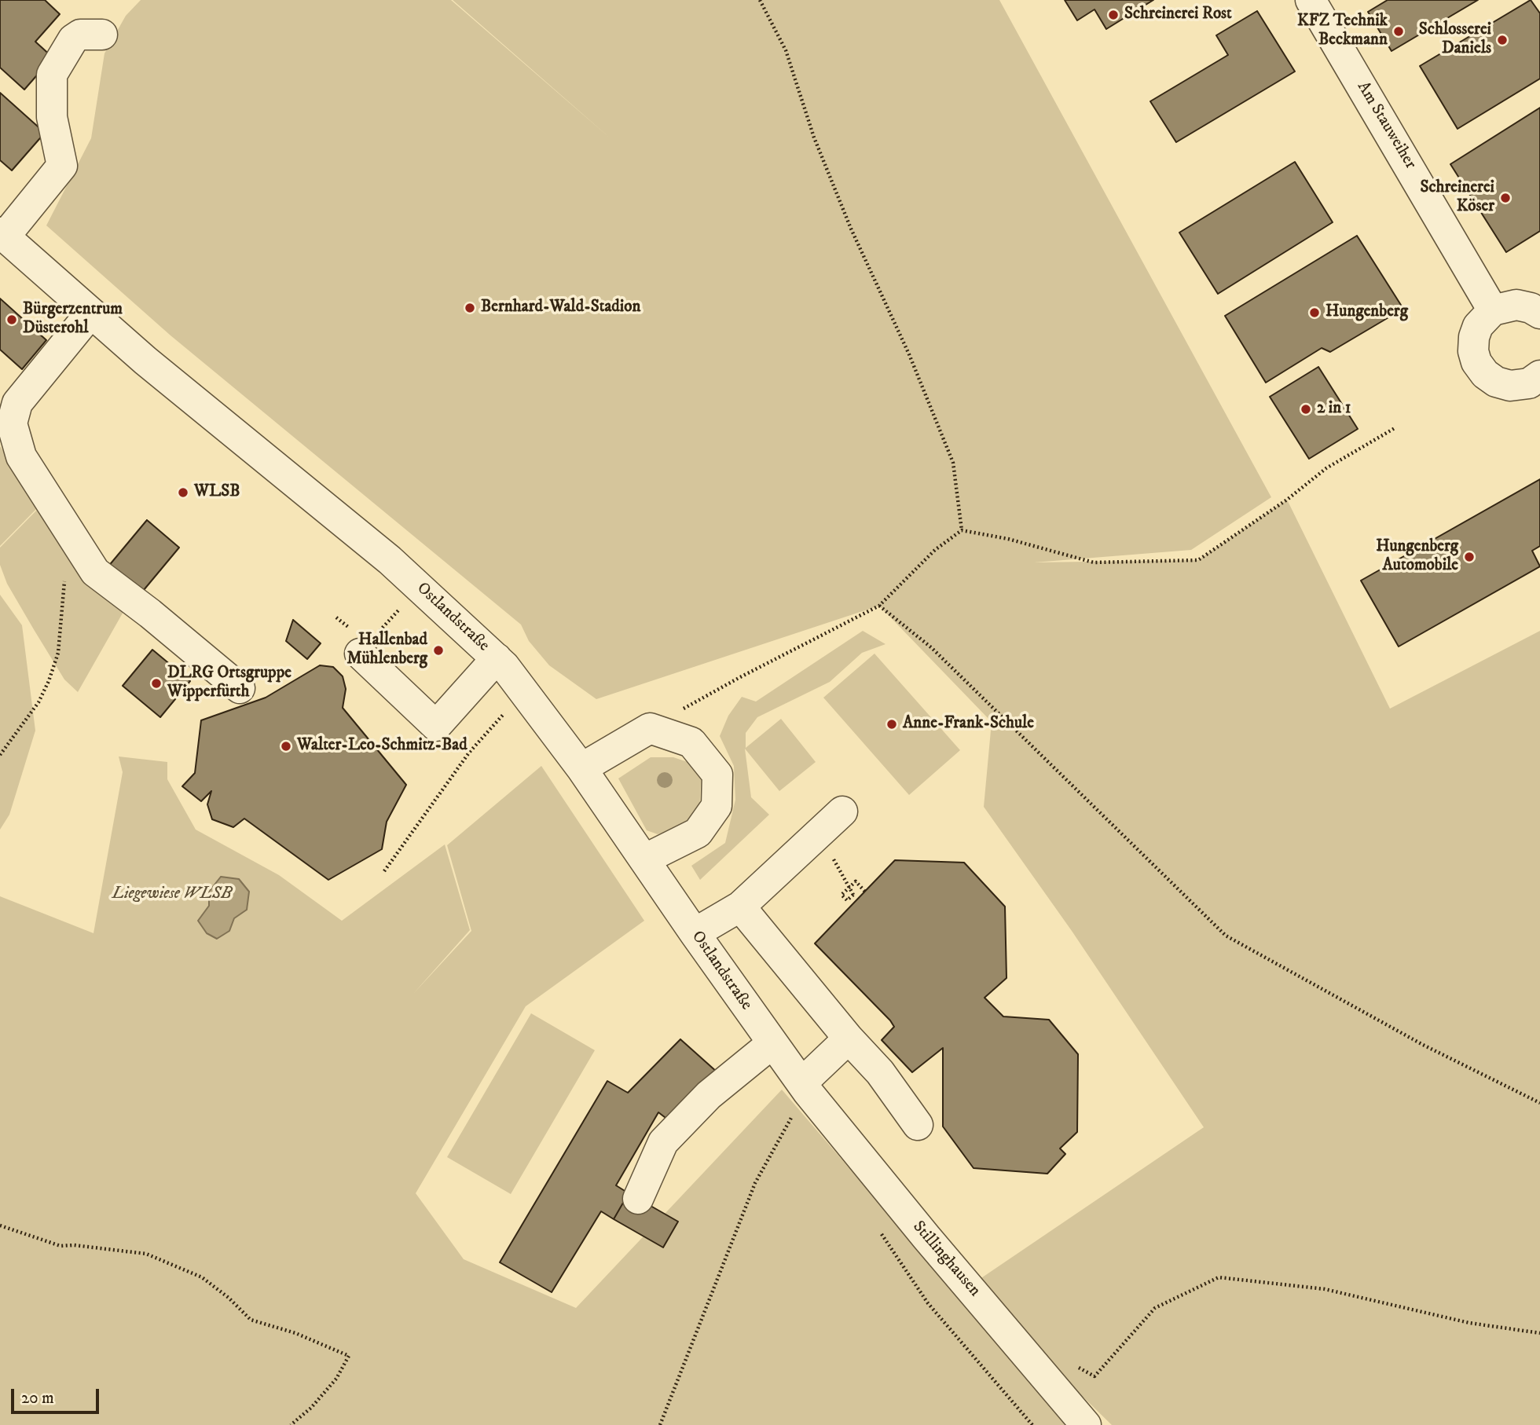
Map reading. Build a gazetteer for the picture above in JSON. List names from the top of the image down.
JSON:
{
  "streets": {
    "street": ["Am Stauweiher", "Ostlandstraße", "Stillinghausen"]
  },
  "crossings": [
    ["Ostlandstraße", "Stillinghausen"]
  ],
  "parks": ["Liegewiese WLSB"],
  "places": [
    "Schreinerei Rost",
    "KFZ Technik Beckmann",
    "Schlosserei Daniels",
    "Schreinerei Köser",
    "Bernhard-Wald-Stadion",
    "Hungenberg",
    "Bürgerzentrum Düsterohl",
    "2 in 1",
    "WLSB",
    "Hungenberg Automobile",
    "Hallenbad Mühlenberg",
    "DLRG Ortsgruppe Wipperfürth",
    "Anne-Frank-Schule",
    "Walter-Leo-Schmitz-Bad"
  ],
  "scale_bar": "20 m"
}
